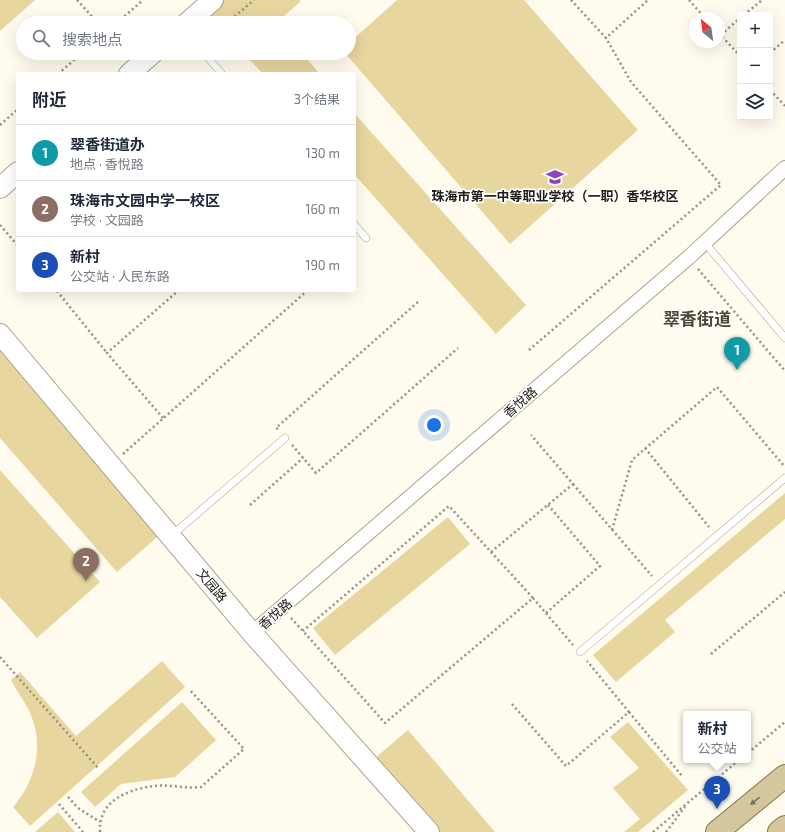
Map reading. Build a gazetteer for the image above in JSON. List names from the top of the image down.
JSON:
{
  "streets": {
    "street": ["香悅路", "文园路"]
  },
  "crossings": [
    ["香悅路", "文园路"]
  ],
  "districts": ["翠香街道"],
  "places": {
    "school or university": ["珠海市第一中等职业学校（一职）香华校区"]
  },
  "north": "top left",
  "page": {
    "map_buttons": ["+", "−"],
    "search": "搜索地点",
    "heading": ["附近", "3个结果"],
    "list": [
      {
        "mark": "1",
        "name": "翠香街道办",
        "note": "地点 · 香悅路",
        "value": "130 m"
      },
      {
        "mark": "2",
        "name": "珠海市文园中学一校区",
        "note": "学校 · 文园路",
        "value": "160 m"
      },
      {
        "mark": "3",
        "name": "新村",
        "note": "公交站 · 人民东路",
        "value": "190 m"
      }
    ],
    "pins": ["1", "2", "3"],
    "popup": ["新村", "公交站"]
  }
}
